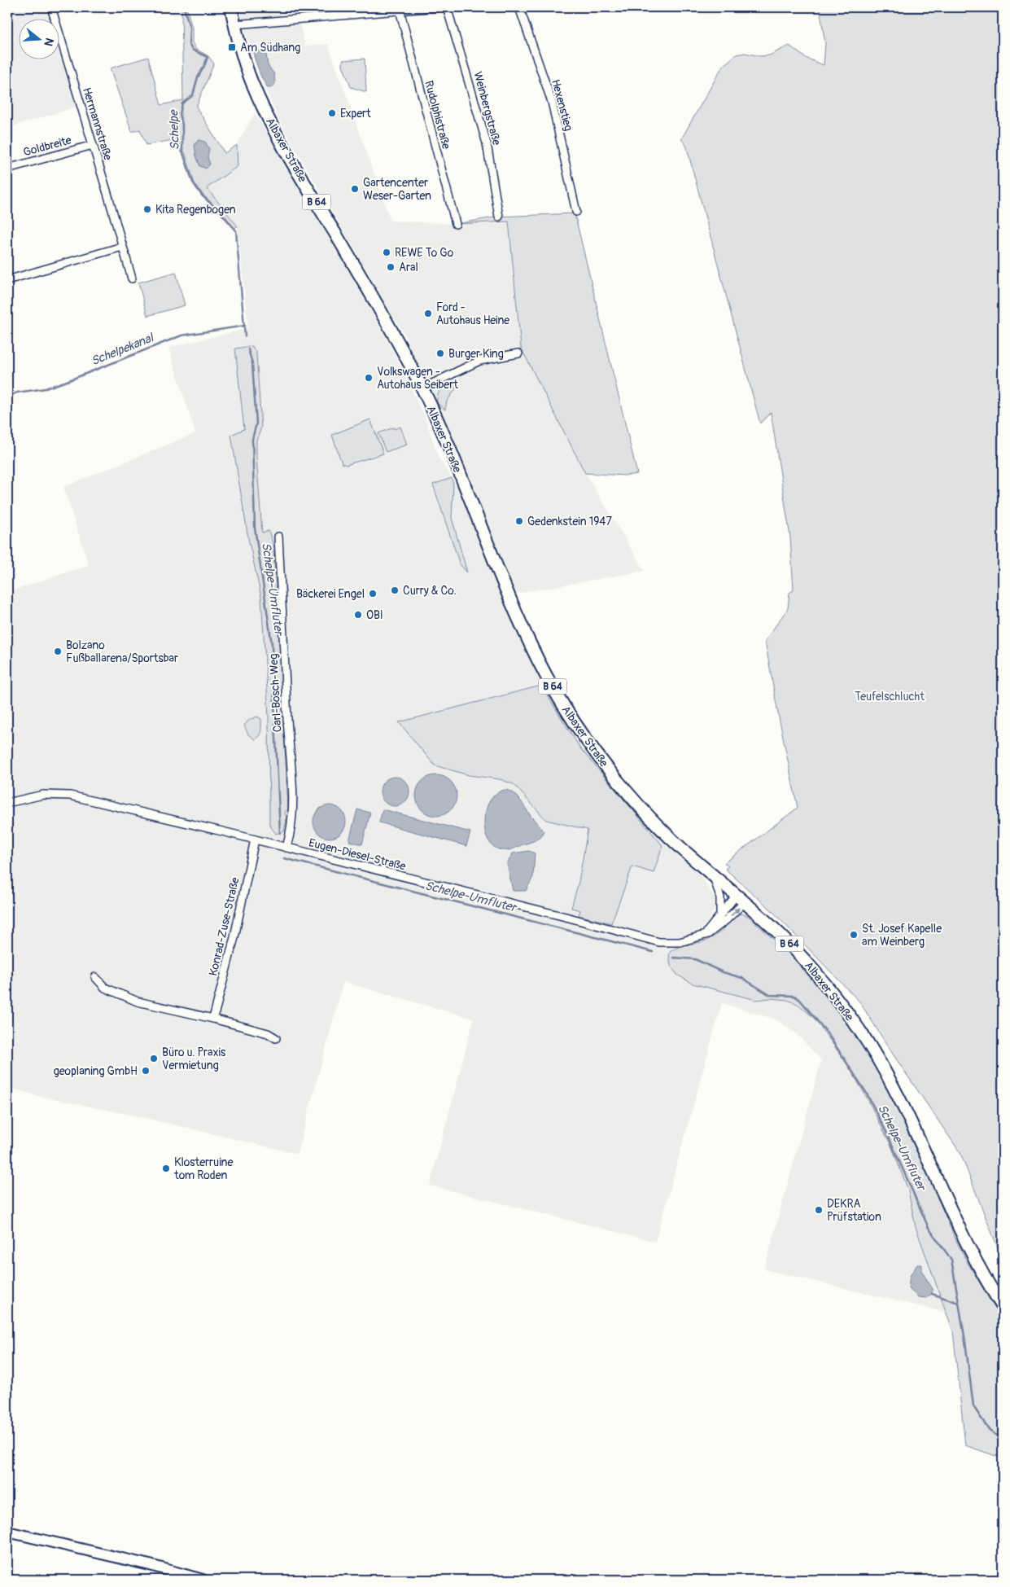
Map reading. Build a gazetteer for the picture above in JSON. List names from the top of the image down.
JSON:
{
  "streets": {
    "main road": ["Albaxer Straße", "B 64"],
    "street": [
      "Hexenstieg",
      "Weinbergstraße",
      "Rudolphistraße",
      "Hermannstraße",
      "Goldbreite",
      "Carl-Bosch-Weg",
      "Eugen-Diesel-Straße",
      "Konrad-Zuse-Straße"
    ]
  },
  "crossings": [
    ["Hermannstraße", "Goldbreite"],
    ["Albaxer Straße", "Eugen-Diesel-Straße"],
    ["Carl-Bosch-Weg", "Eugen-Diesel-Straße"],
    ["Eugen-Diesel-Straße", "Konrad-Zuse-Straße"]
  ],
  "water": ["Schelpe", "Schelpekanal", "Schelpe-Umfluter"],
  "parks": ["Teufelschlucht"],
  "places": {
    "transit": ["Am Südhang"],
    "other": [
      "Expert",
      "Gartencenter Weser-Garten",
      "Kita Regenbogen",
      "REWE To Go",
      "Aral",
      "Ford - Autohaus Heine",
      "Burger King",
      "Volkswagen - Autohaus Seibert",
      "Gedenkstein 1947",
      "Curry & Co.",
      "Bäckerei Engel",
      "OBI",
      "Bolzano Fußballarena/Sportsbar",
      "St. Josef Kapelle am Weinberg",
      "Büro u. Praxis Vermietung",
      "geoplaning GmbH",
      "Klosterruine tom Roden",
      "DEKRA Prüfstation"
    ]
  },
  "north": "right"
}
